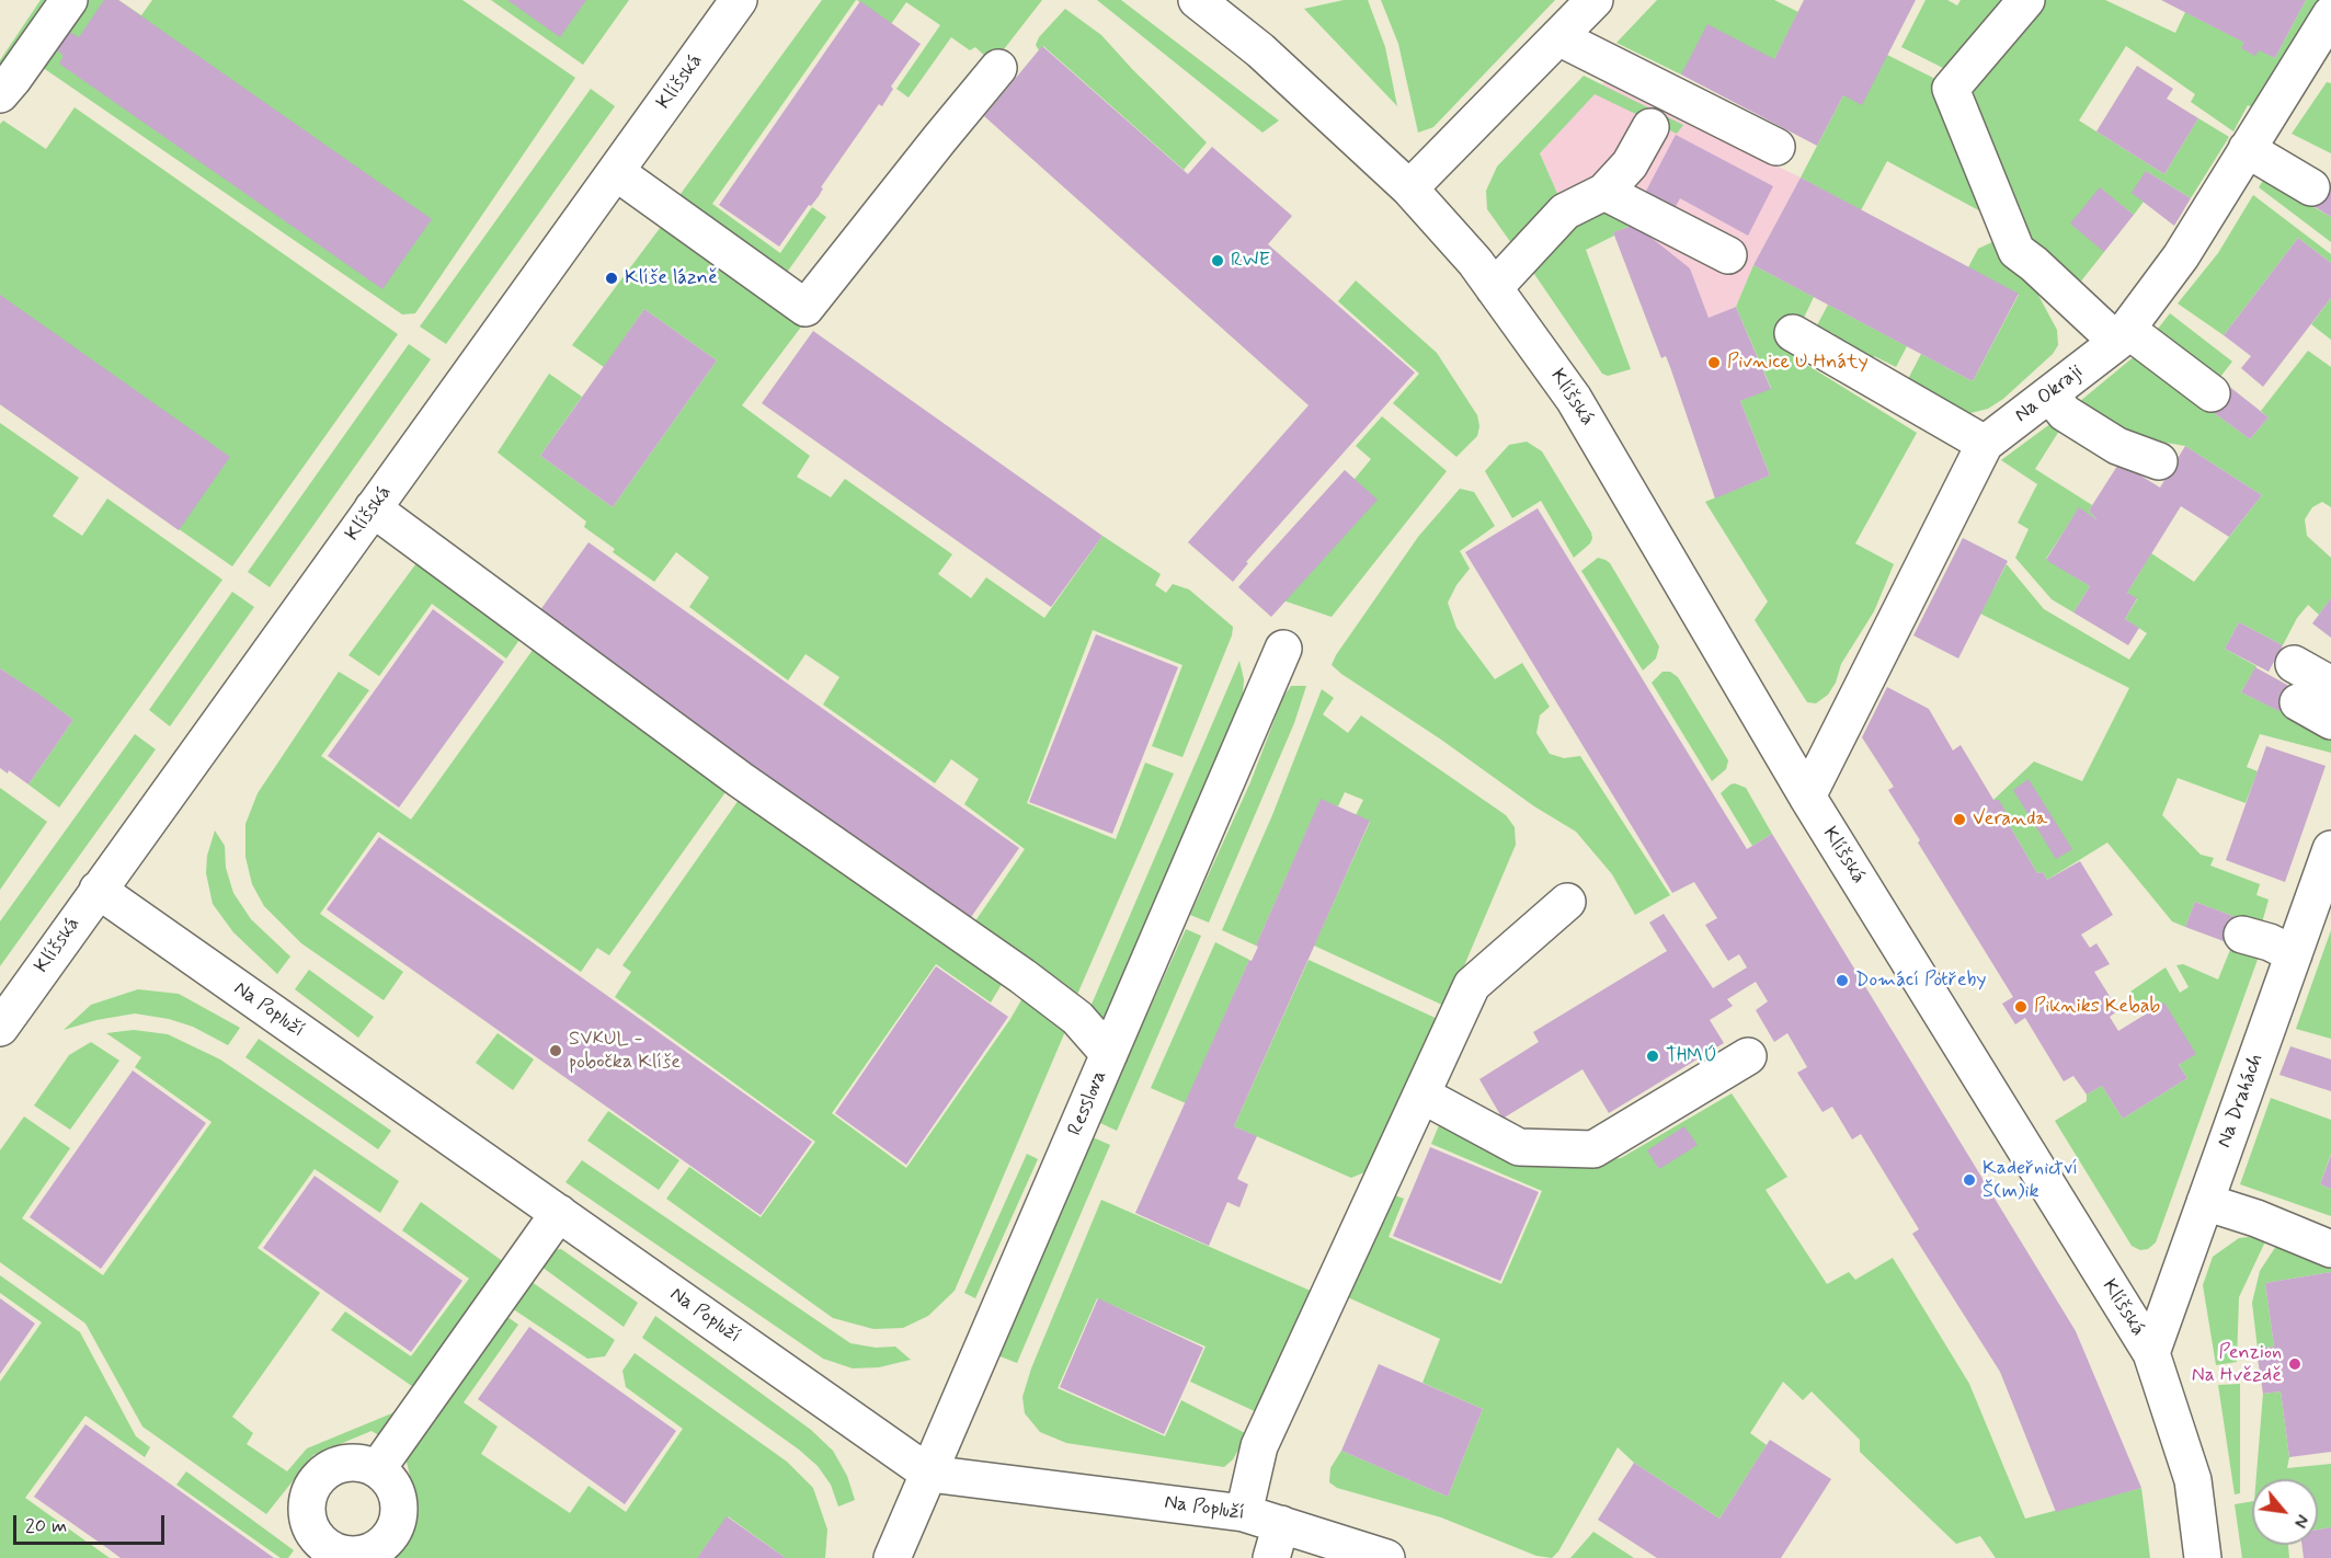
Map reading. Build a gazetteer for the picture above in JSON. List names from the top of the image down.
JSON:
{
  "streets": {
    "street": [
      "Klíšská",
      "Na Okraji",
      "Na Popluží",
      "Na Drahách",
      "Resslova"
    ]
  },
  "crossings": [
    ["Klíšská", "Na Okraji"],
    ["Klíšská", "Na Popluží"],
    ["Klíšská", "Na Drahách"],
    ["Na Popluží", "Resslova"]
  ],
  "places": [
    "RWE",
    "Klíše lázně",
    "Pivnice U Hnáty",
    "Veranda",
    "Domácí Potřeby",
    "Pikniks Kebab",
    "SVKUL - pobočka Klíše",
    "THMÚ",
    "Kadeřnictví Š(m)ik",
    "Penzion Na Hvězdě"
  ],
  "scale_bar": "20 m",
  "north": "bottom right"
}
